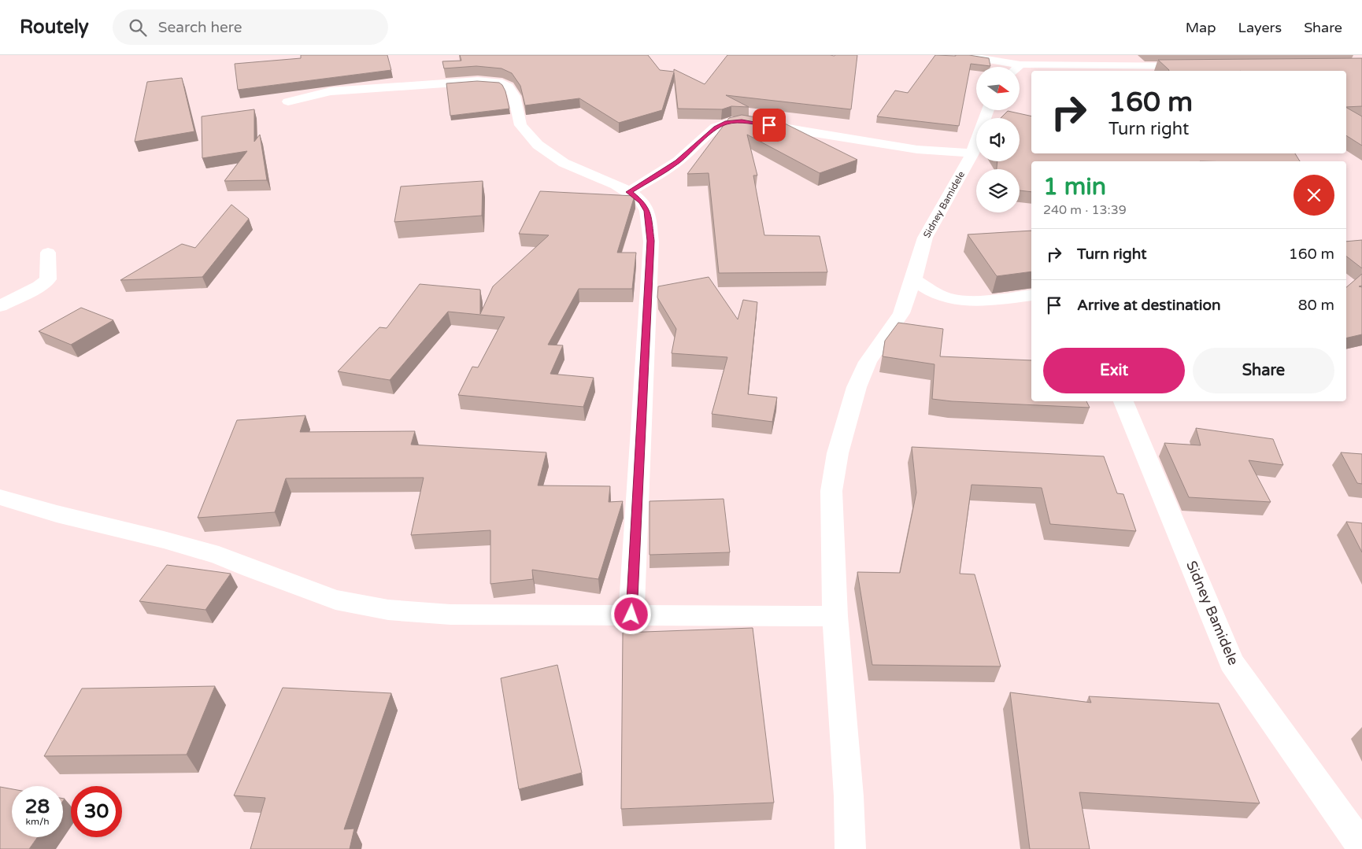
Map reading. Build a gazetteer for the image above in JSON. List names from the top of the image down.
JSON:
{
  "streets": {
    "street": ["Sidney Bamidele"]
  },
  "north": "right",
  "page": {
    "header": "Routely",
    "search": "Search here",
    "nav": ["Map", "Layers", "Share"],
    "turn": ["160 m", "Turn right"],
    "heading": ["1 min", "240 m · 13:39"],
    "list": [
      {
        "name": "Turn right",
        "value": "160 m"
      },
      {
        "name": "Arrive at destination",
        "value": "80 m"
      }
    ],
    "buttons": ["Exit", "Share"],
    "speed": "28 km/h",
    "limit": "30"
  }
}
